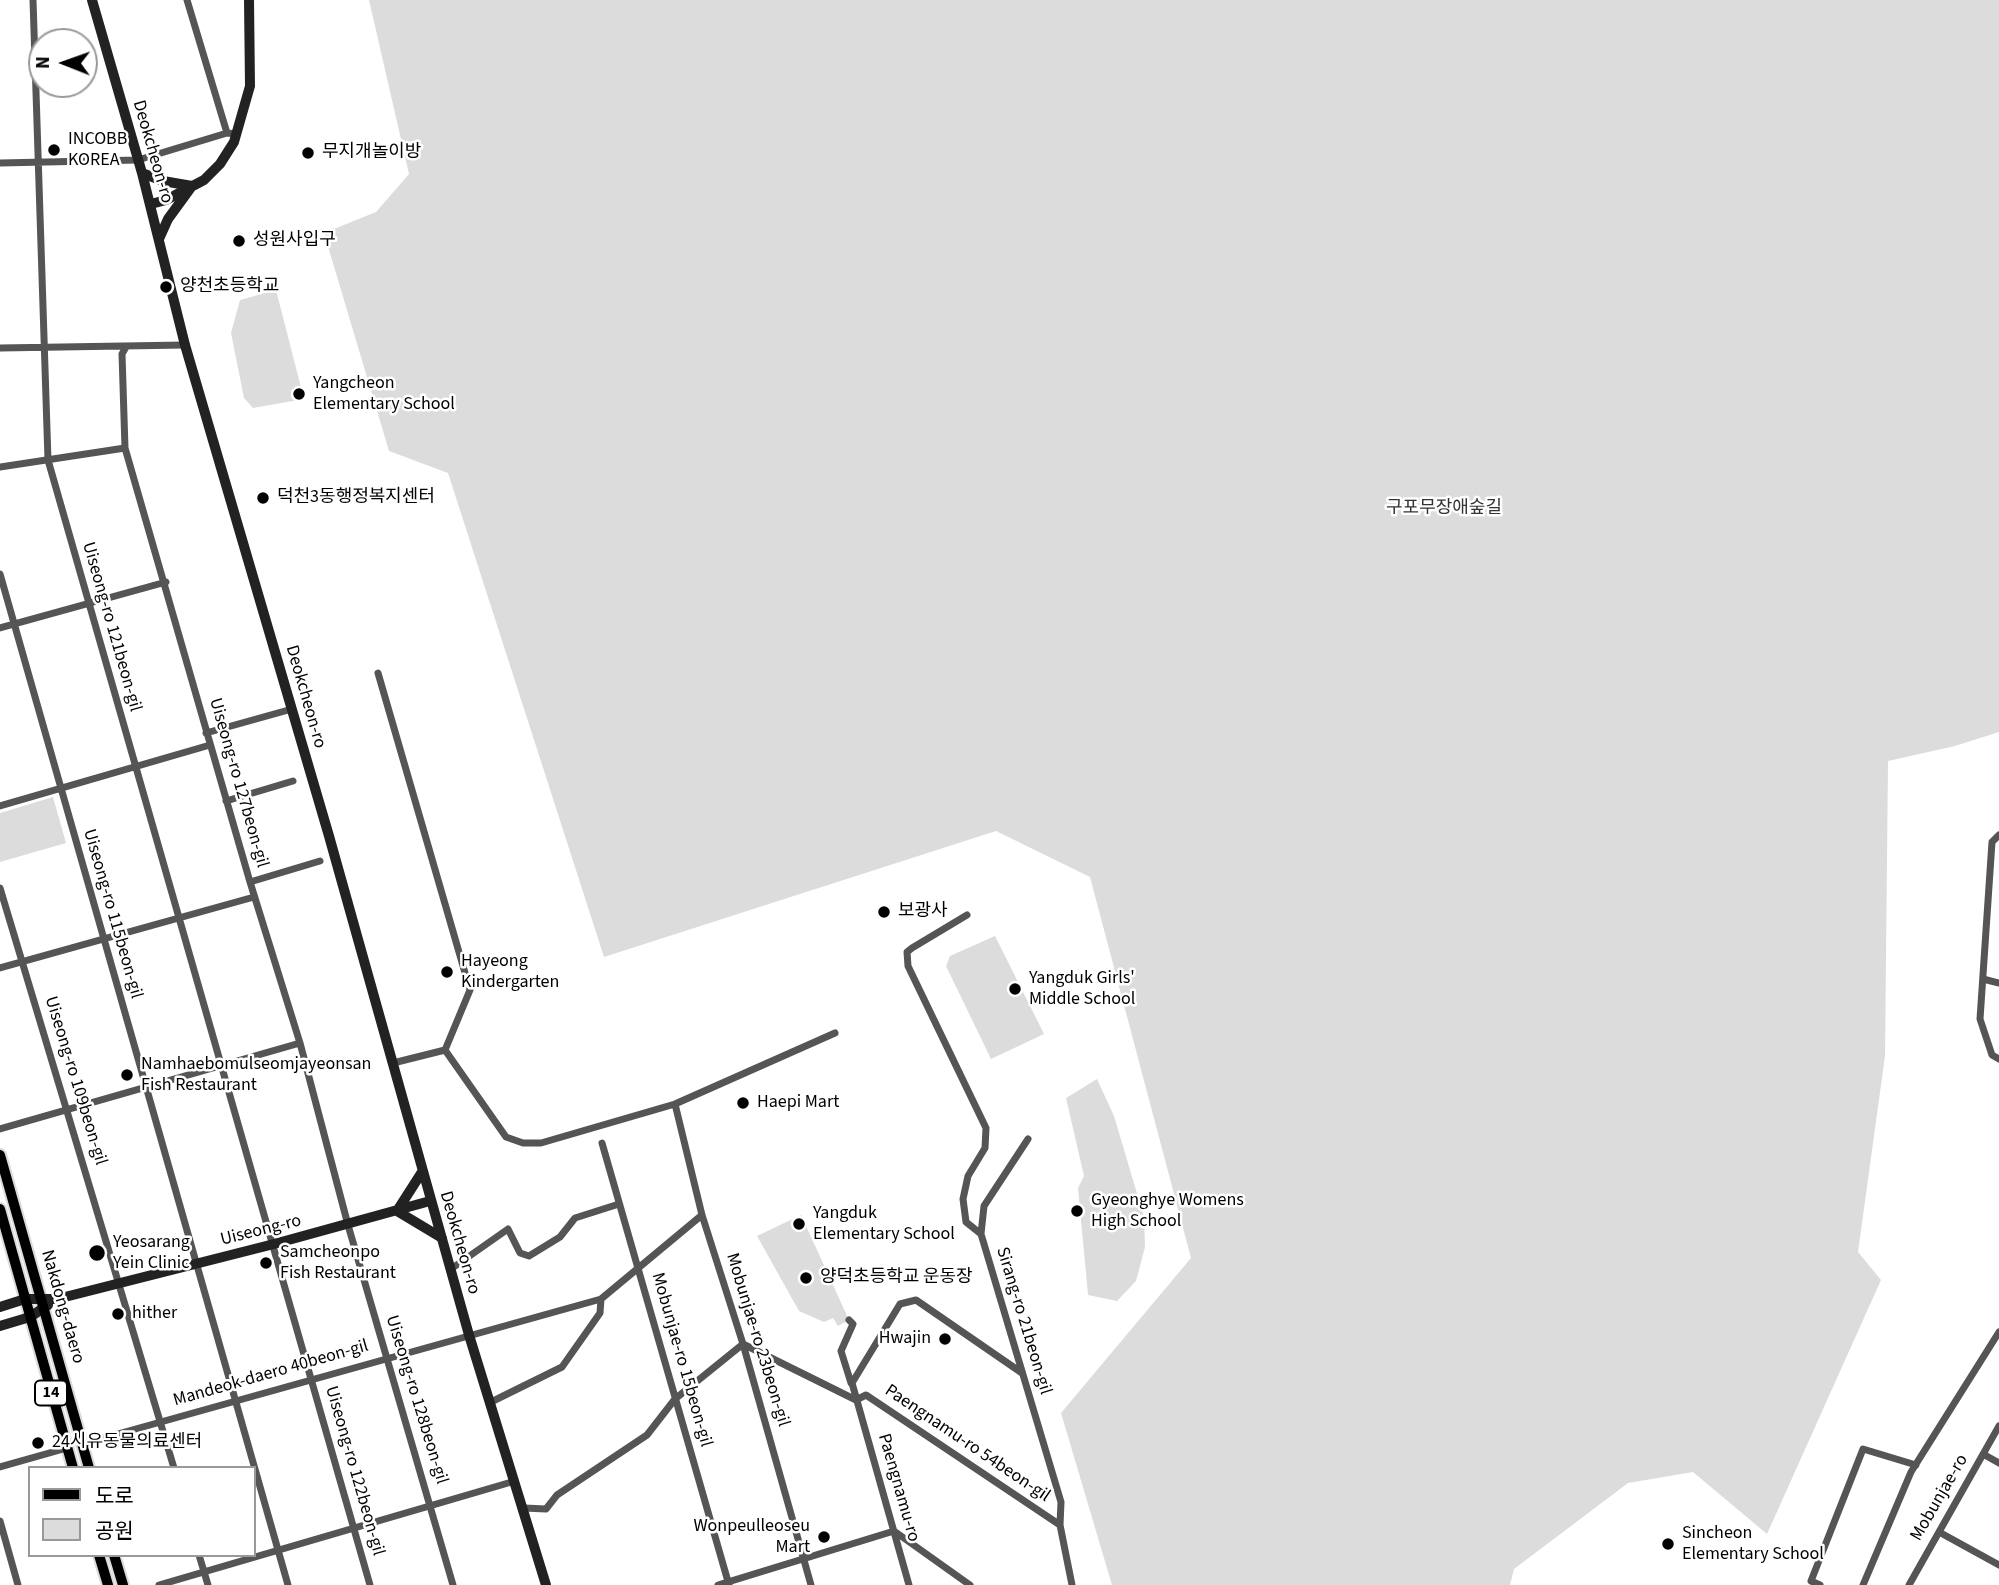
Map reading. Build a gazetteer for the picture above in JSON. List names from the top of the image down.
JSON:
{
  "streets": {
    "main road": [
      "Deokcheon-ro",
      "Uiseong-ro",
      "Nakdong-daero",
      "14"
    ],
    "street": [
      "Uiseong-ro 121beon-gil",
      "Uiseong-ro 127beon-gil",
      "Uiseong-ro 115beon-gil",
      "Uiseong-ro 109beon-gil",
      "Sirang-ro 21beon-gil",
      "Mobunjae-ro 23beon-gil",
      "Mobunjae-ro 15beon-gil",
      "Mandeok-daero 40beon-gil",
      "Uiseong-ro 128beon-gil",
      "Paengnamu-ro 54beon-gil",
      "Uiseong-ro 122beon-gil",
      "Paengnamu-ro",
      "Mobunjae-ro"
    ]
  },
  "crossings": [
    ["Deokcheon-ro", "Uiseong-ro"],
    ["Deokcheon-ro", "Mandeok-daero 40beon-gil"],
    ["Uiseong-ro 121beon-gil", "Uiseong-ro"],
    ["Uiseong-ro 121beon-gil", "Uiseong-ro 122beon-gil"],
    ["Uiseong-ro 127beon-gil", "Uiseong-ro"],
    ["Uiseong-ro 127beon-gil", "Uiseong-ro 128beon-gil"],
    ["Uiseong-ro 115beon-gil", "Uiseong-ro"],
    ["Uiseong-ro 115beon-gil", "Mandeok-daero 40beon-gil"],
    ["Uiseong-ro 109beon-gil", "Uiseong-ro"],
    ["Uiseong-ro 109beon-gil", "Mandeok-daero 40beon-gil"],
    ["Uiseong-ro", "Nakdong-daero"],
    ["Uiseong-ro", "14"],
    ["Uiseong-ro", "Uiseong-ro 128beon-gil"],
    ["Uiseong-ro", "Uiseong-ro 122beon-gil"],
    ["Nakdong-daero", "Mandeok-daero 40beon-gil"],
    ["Sirang-ro 21beon-gil", "Paengnamu-ro 54beon-gil"],
    ["Sirang-ro 21beon-gil", "Paengnamu-ro"],
    ["Mandeok-daero 40beon-gil", "Uiseong-ro 128beon-gil"],
    ["Mandeok-daero 40beon-gil", "Uiseong-ro 122beon-gil"],
    ["Paengnamu-ro 54beon-gil", "Paengnamu-ro"]
  ],
  "parks": ["구포무장애숲길"],
  "places": [
    "INCOBB KOREA",
    "무지개놀이방",
    "성원사입구",
    "양천초등학교",
    "Yangcheon Elementary School",
    "덕천3동행정복지센터",
    "보광사",
    "Hayeong Kindergarten",
    "Yangduk Girls' Middle School",
    "Namhaebomulseomjayeonsan Fish Restaurant",
    "Haepi Mart",
    "Gyeonghye Womens High School",
    "Yangduk Elementary School",
    "Yeosarang Yein Clinic",
    "Samcheonpo Fish Restaurant",
    "양덕초등학교 운동장",
    "hither",
    "Hwajin",
    "24시유동물의료센터",
    "Wonpeulleoseu Mart",
    "Sincheon Elementary School"
  ],
  "legend": ["도로", "공원"],
  "north": "left"
}
